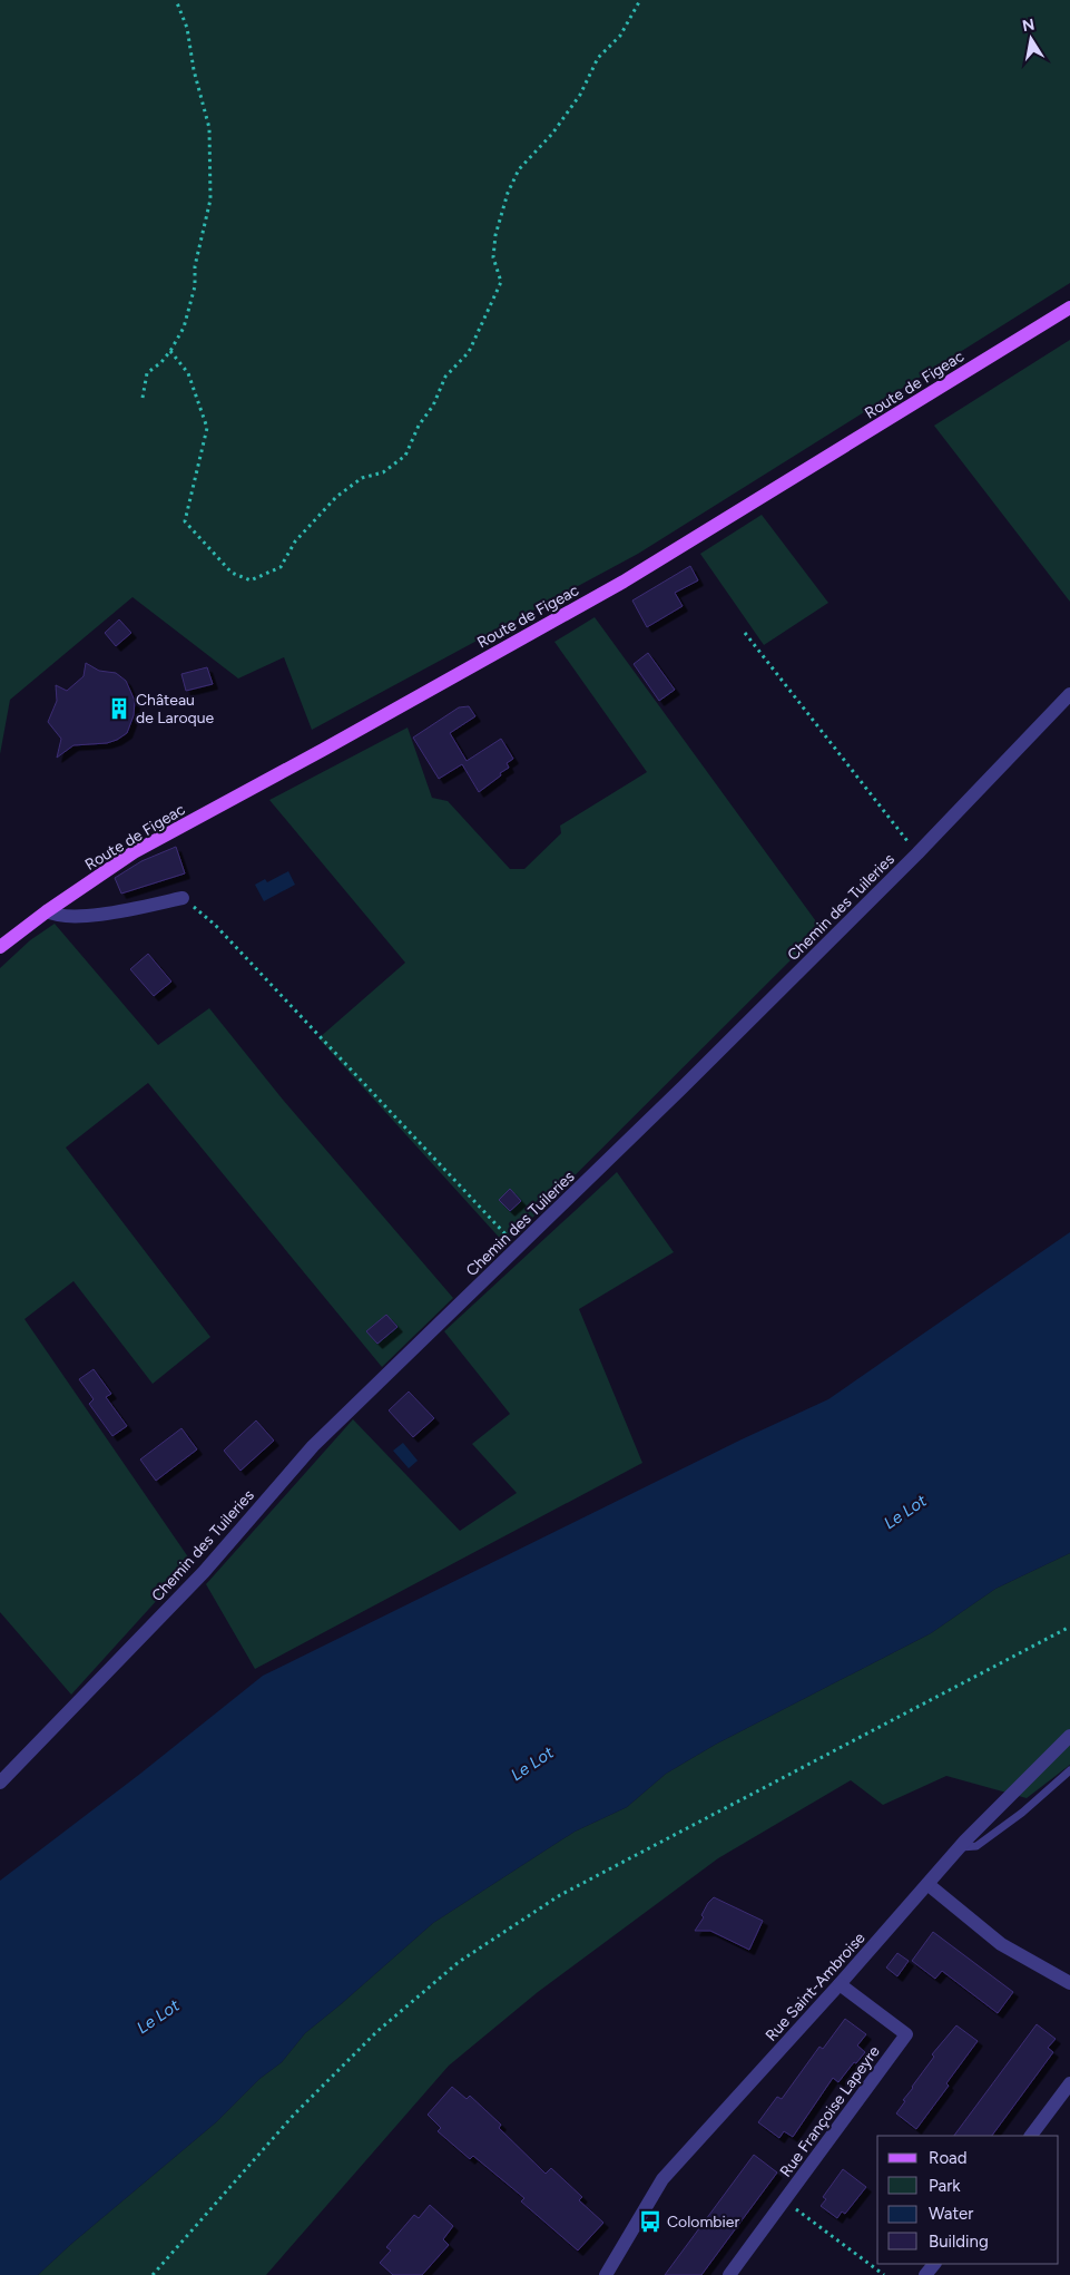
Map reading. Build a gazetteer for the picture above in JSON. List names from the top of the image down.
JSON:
{
  "streets": {
    "main road": ["Route de Figeac"],
    "street": ["Chemin des Tuileries", "Rue Saint-Ambroise", "Rue Françoise Lapeyre"]
  },
  "crossings": [
    ["Rue Saint-Ambroise", "Rue Françoise Lapeyre"]
  ],
  "water": ["Le Lot"],
  "places": {
    "building": ["Château de Laroque"],
    "bus stop": ["Colombier"]
  },
  "legend": [
    "Road",
    "Park",
    "Water",
    "Building"
  ],
  "north": "top"
}
